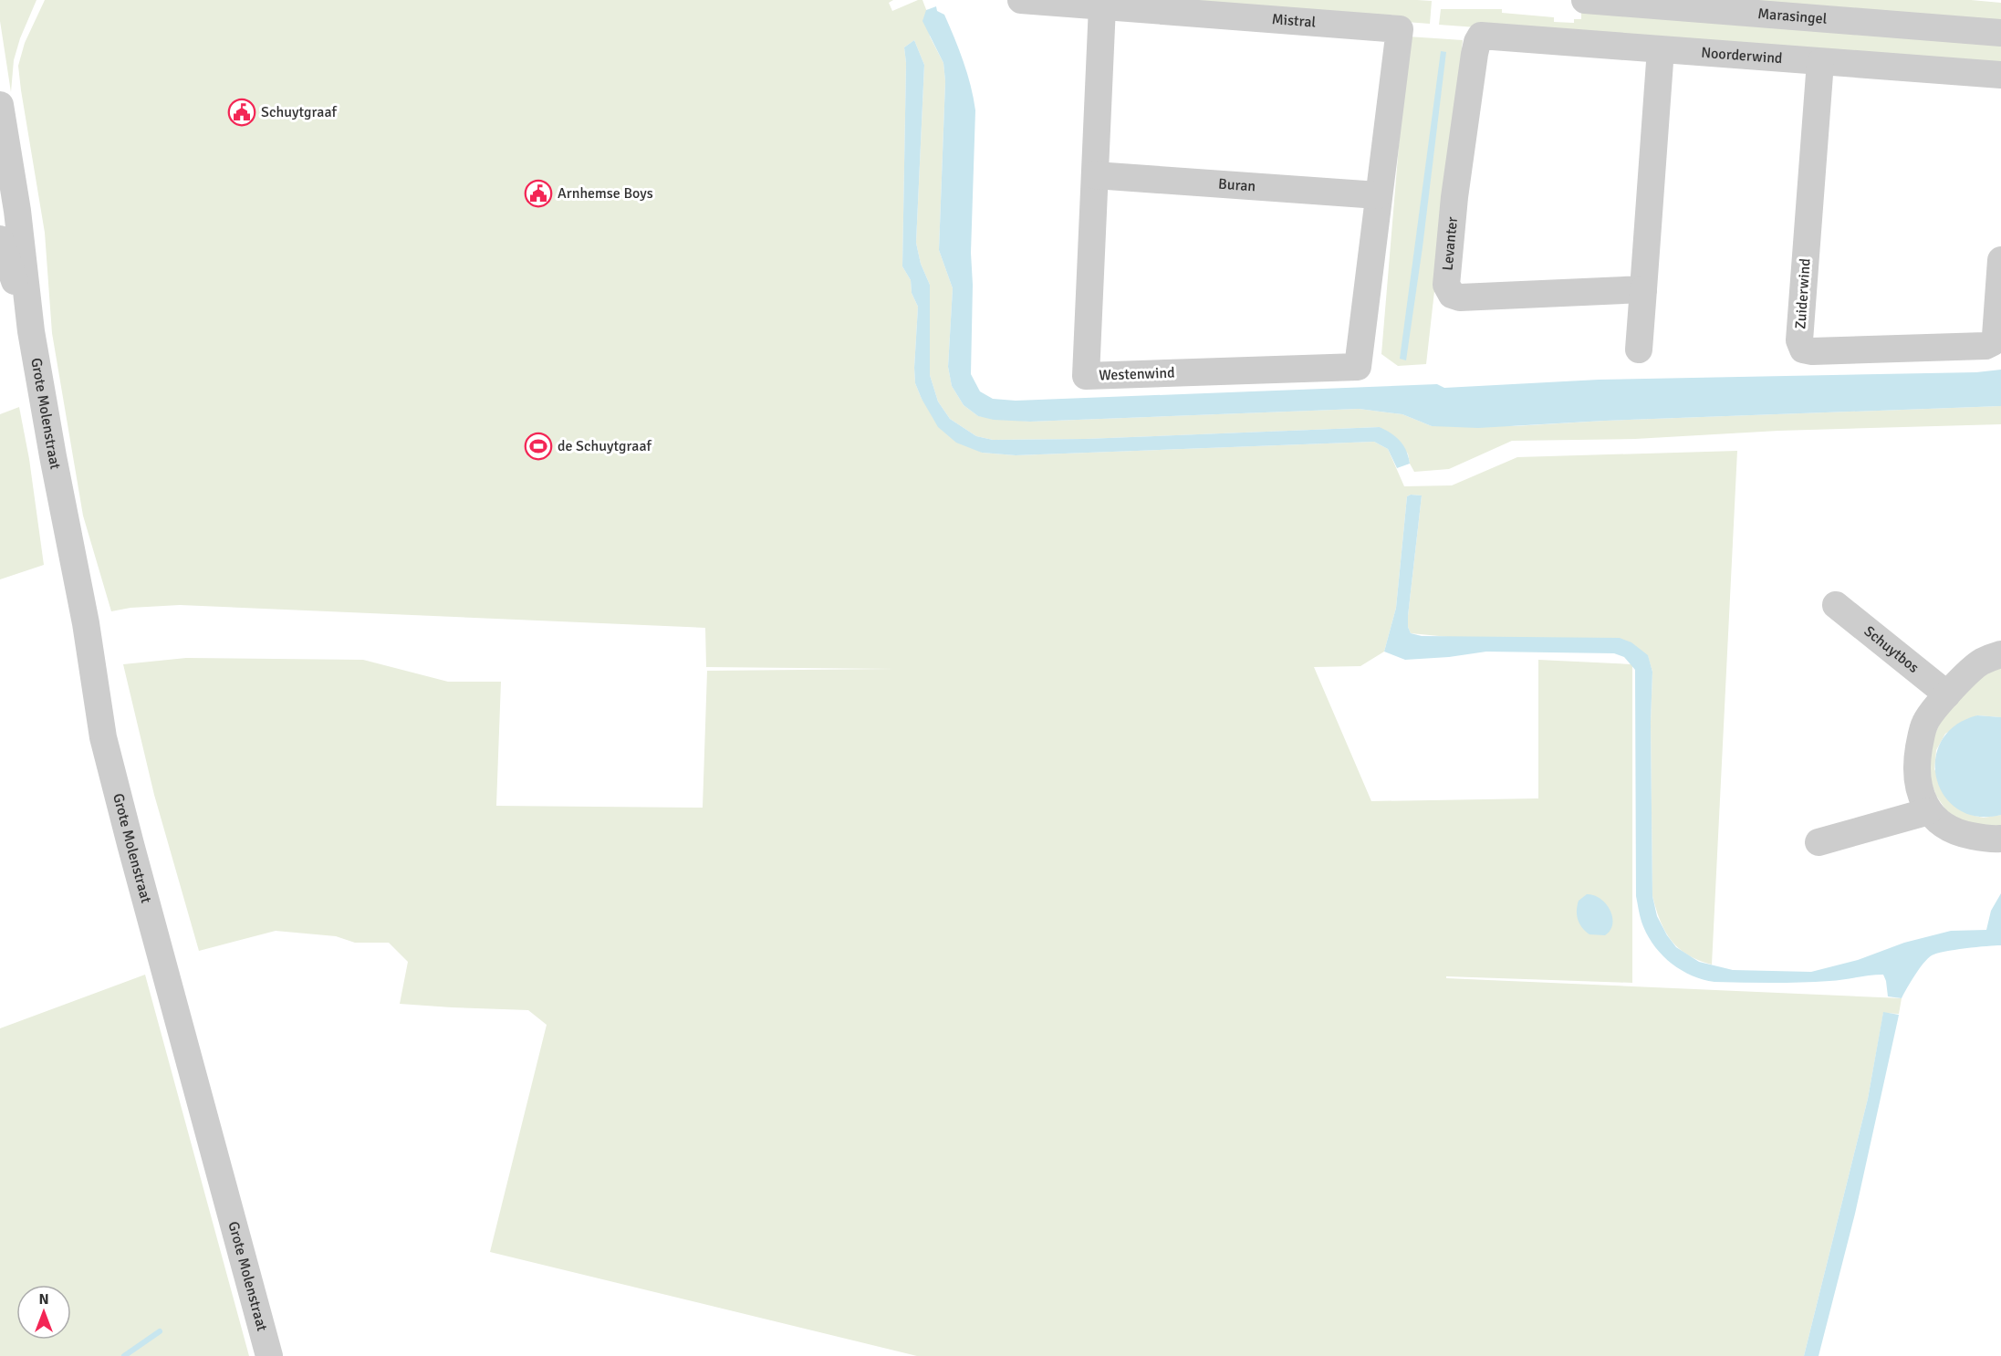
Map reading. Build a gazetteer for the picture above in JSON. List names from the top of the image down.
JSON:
{
  "streets": {
    "street": [
      "Marasingel",
      "Mistral",
      "Noorderwind",
      "Buran",
      "Levanter",
      "Zuiderwind",
      "Westenwind",
      "Grote Molenstraat",
      "Schuytbos"
    ]
  },
  "crossings": [
    ["Mistral", "Buran"],
    ["Mistral", "Westenwind"],
    ["Noorderwind", "Levanter"],
    ["Noorderwind", "Zuiderwind"],
    ["Buran", "Westenwind"]
  ],
  "places": {
    "public building": ["Schuytgraaf", "Arnhemse Boys"],
    "sports": ["de Schuytgraaf"]
  },
  "north": "top"
}
